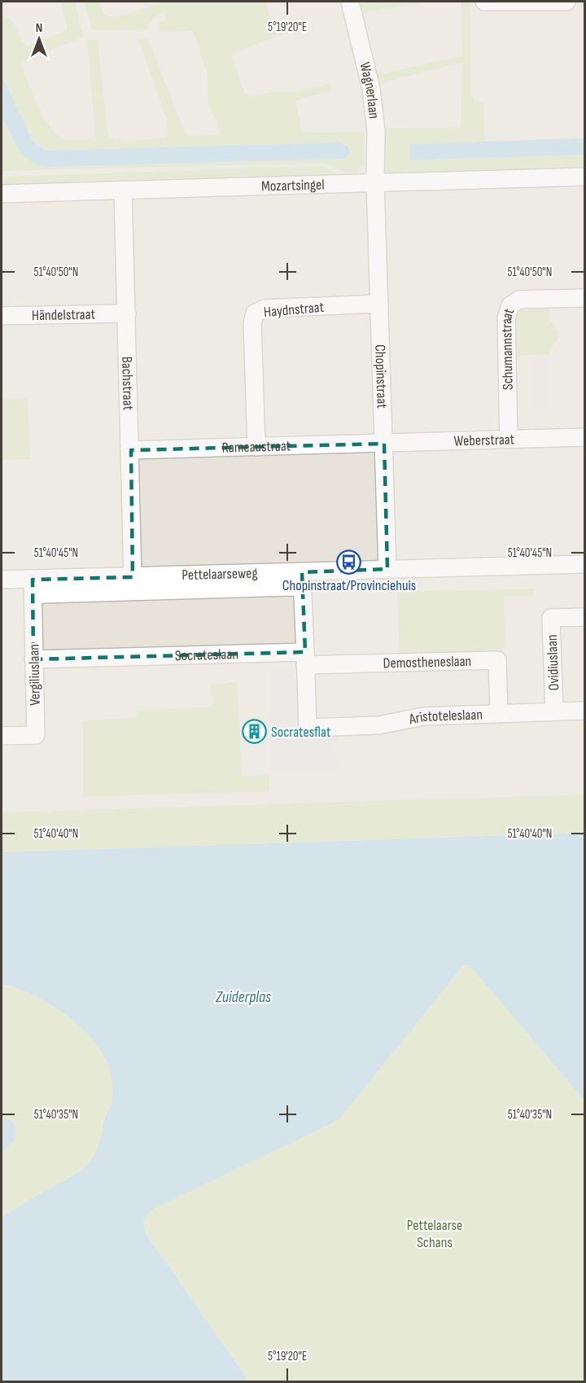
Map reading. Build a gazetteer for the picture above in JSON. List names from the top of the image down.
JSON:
{
  "streets": {
    "street": [
      "Wagnerlaan",
      "Mozartsingel",
      "Haydnstraat",
      "Händelstraat",
      "Schumannstraat",
      "Chopinstraat",
      "Bachstraat",
      "Weberstraat",
      "Rameaustraat",
      "Pettelaarseweg",
      "Socrateslaan",
      "Demostheneslaan",
      "Ovidiuslaan",
      "Vergiliuslaan",
      "Aristoteleslaan"
    ]
  },
  "crossings": [
    ["Wagnerlaan", "Mozartsingel"],
    ["Wagnerlaan", "Chopinstraat"],
    ["Mozartsingel", "Chopinstraat"],
    ["Mozartsingel", "Bachstraat"],
    ["Haydnstraat", "Chopinstraat"],
    ["Haydnstraat", "Rameaustraat"],
    ["Händelstraat", "Bachstraat"],
    ["Schumannstraat", "Weberstraat"],
    ["Chopinstraat", "Weberstraat"],
    ["Chopinstraat", "Rameaustraat"],
    ["Chopinstraat", "Pettelaarseweg"],
    ["Bachstraat", "Rameaustraat"],
    ["Bachstraat", "Pettelaarseweg"],
    ["Weberstraat", "Rameaustraat"],
    ["Pettelaarseweg", "Vergiliuslaan"],
    ["Socrateslaan", "Demostheneslaan"],
    ["Socrateslaan", "Vergiliuslaan"],
    ["Socrateslaan", "Aristoteleslaan"],
    ["Demostheneslaan", "Aristoteleslaan"],
    ["Ovidiuslaan", "Aristoteleslaan"]
  ],
  "water": ["Zuiderplas"],
  "parks": ["Pettelaarse Schans"],
  "places": {
    "bus stop": ["Chopinstraat/Provinciehuis"],
    "building": ["Socratesflat"]
  },
  "north": "top",
  "coordinates": [
    "5°19'20\"E",
    "51°40'50\"N",
    "51°40'45\"N",
    "51°40'40\"N",
    "51°40'35\"N"
  ]
}
